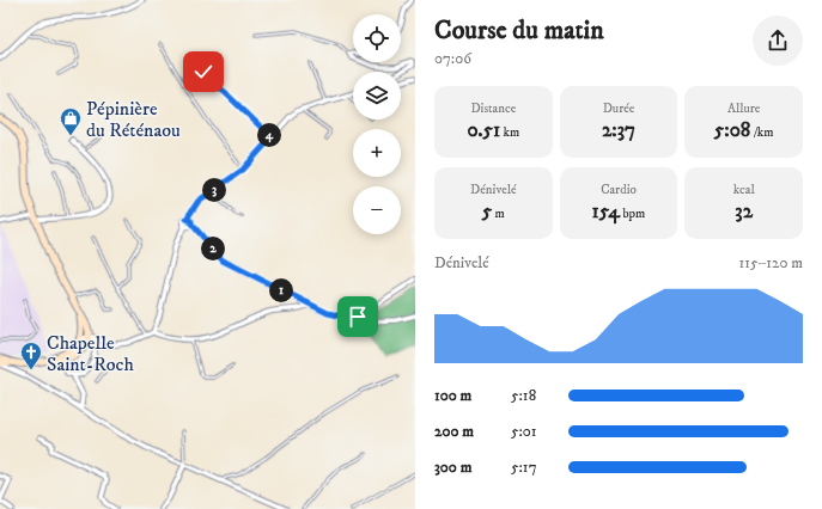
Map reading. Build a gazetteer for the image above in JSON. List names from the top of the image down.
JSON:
{
  "places": {
    "shop": ["Pépinière du Réténaou"],
    "church": ["Chapelle Saint-Roch"]
  },
  "page": {
    "heading": ["Course du matin", "07:06"],
    "map_buttons": ["+", "−"],
    "stats": [
      ["Distance", "0.51 km"],
      ["Durée", "2:37"],
      ["Allure", "5:08 /km"],
      ["Dénivelé", "5 m"],
      ["Cardio", "154 bpm"],
      ["kcal", "32"]
    ],
    "pins": [
      "4",
      "3",
      "2",
      "1"
    ],
    "chart": ["Dénivelé", "115–120 m"],
    "list": [
      {
        "name": "100 m",
        "note": "5:18"
      },
      {
        "name": "200 m",
        "note": "5:01"
      },
      {
        "name": "300 m",
        "note": "5:17"
      }
    ]
  }
}
